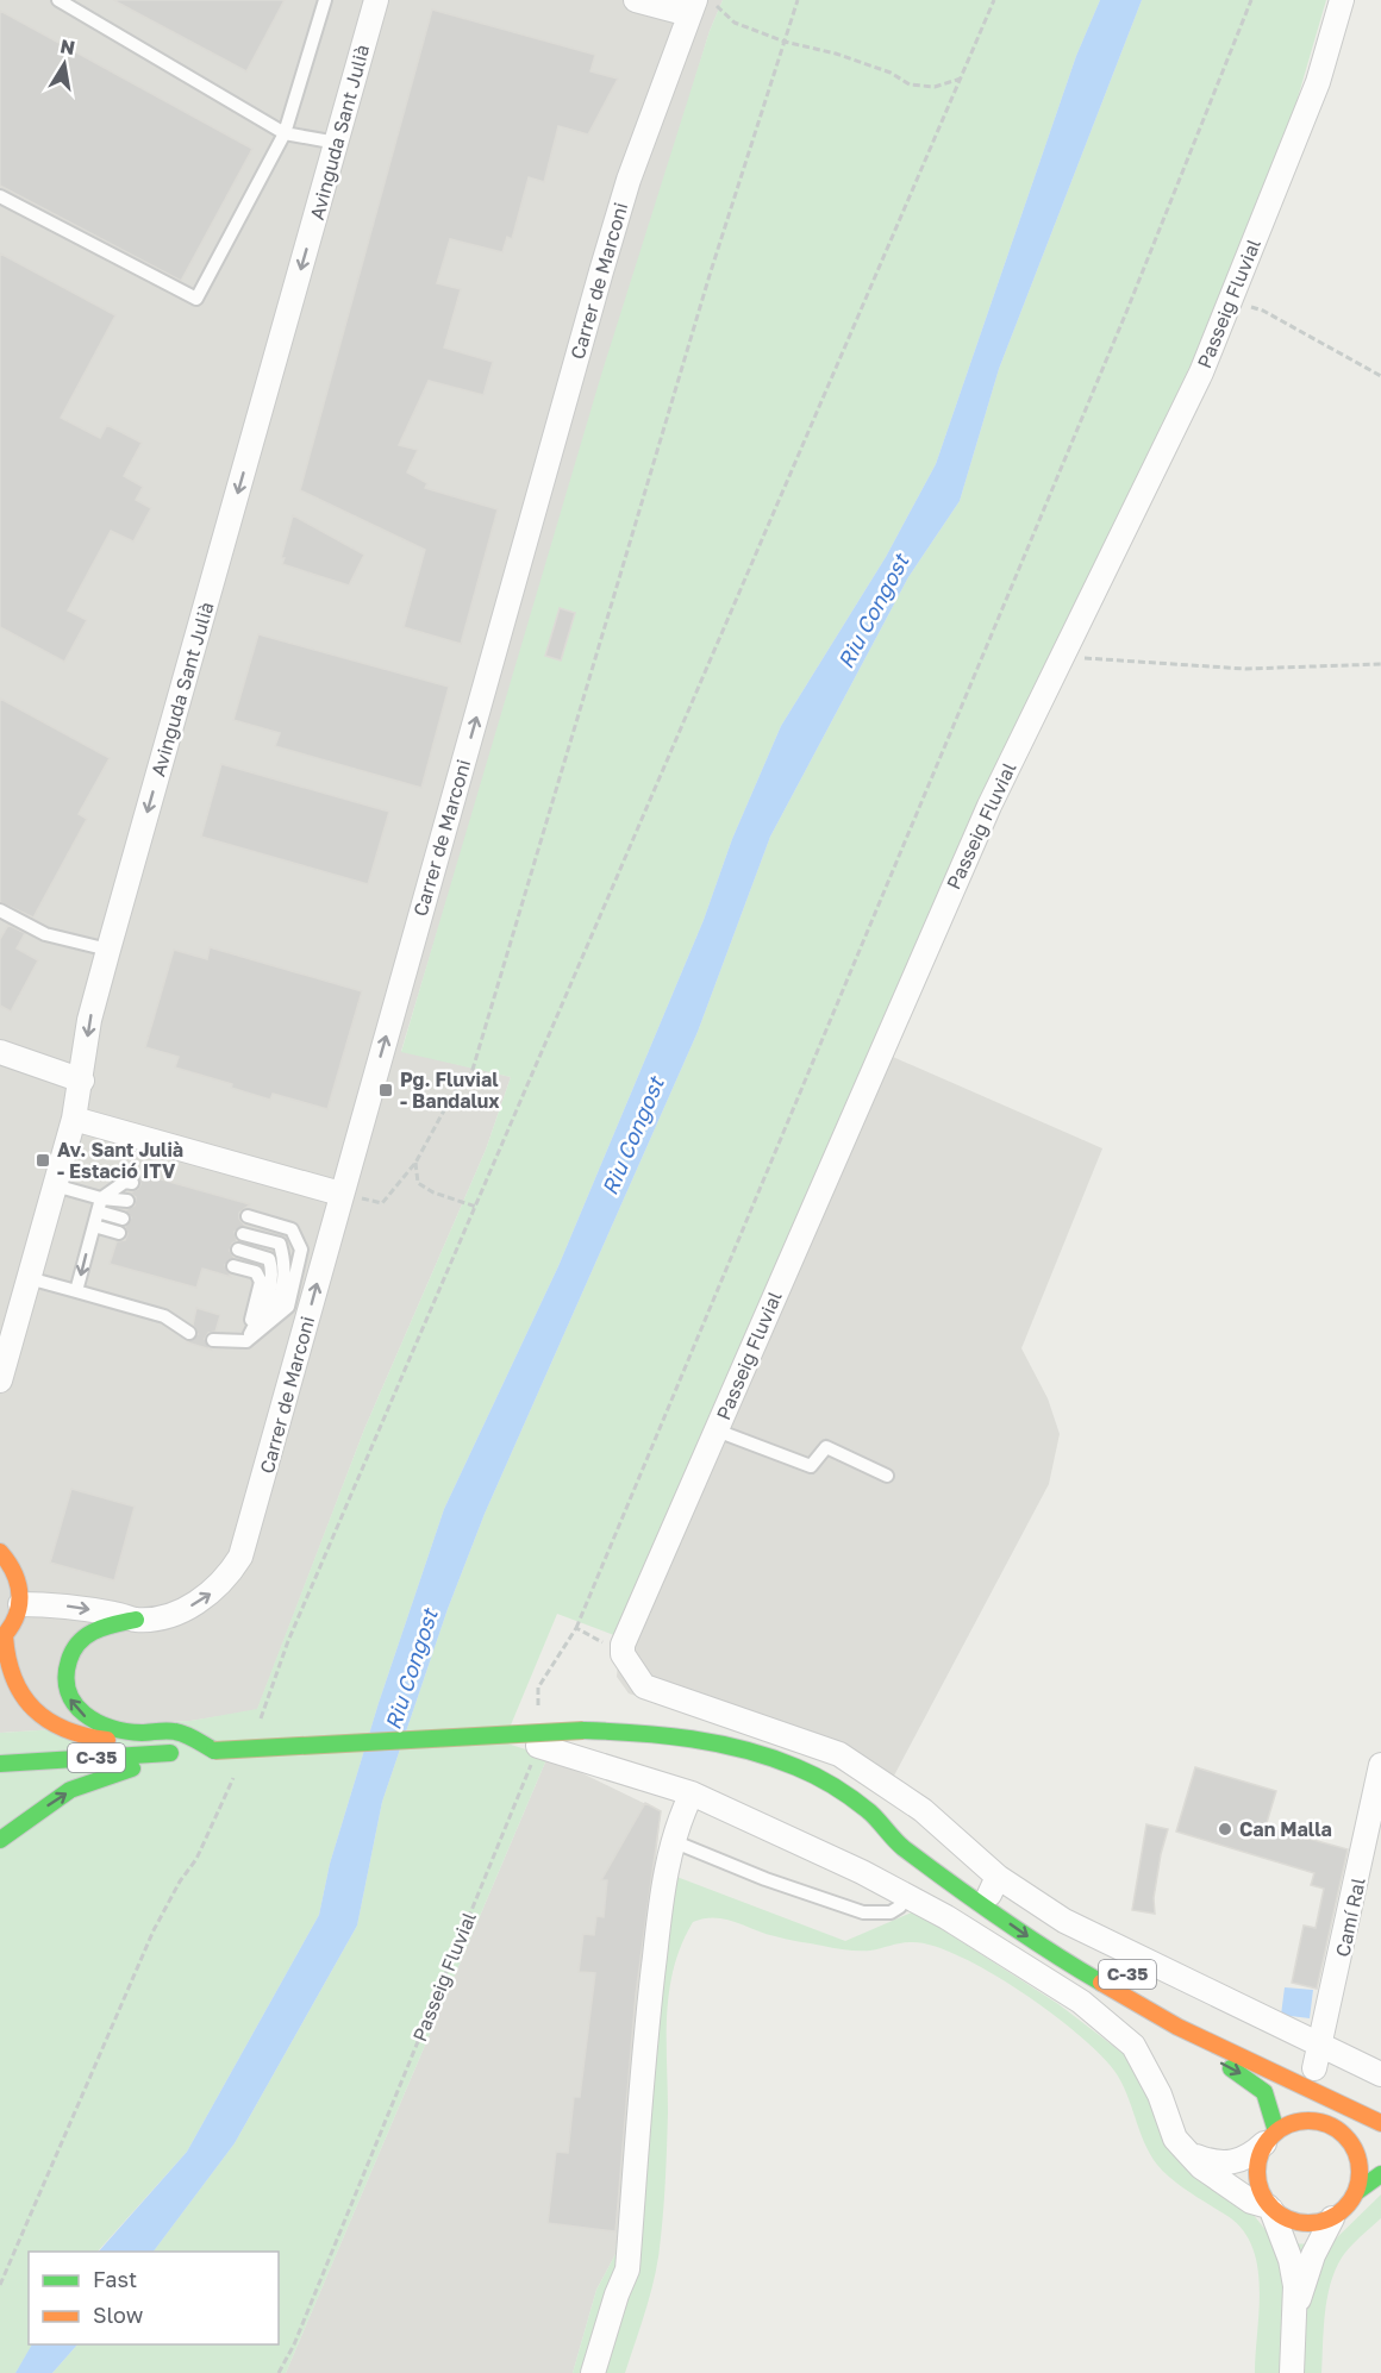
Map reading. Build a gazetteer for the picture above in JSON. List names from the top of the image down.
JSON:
{
  "streets": {
    "main road": ["C-35"],
    "street": [
      "Avinguda Sant Julià",
      "Carrer de Marconi",
      "Passeig Fluvial",
      "Camí Ral"
    ]
  },
  "one_way": ["Avinguda Sant Julià", "Carrer de Marconi"],
  "water": ["Riu Congost"],
  "places": {
    "transit": ["Pg. Fluvial - Bandalux", "Av. Sant Julià - Estació ITV"],
    "other": ["Can Malla"]
  },
  "legend": ["Fast", "Slow"],
  "north": "top"
}
